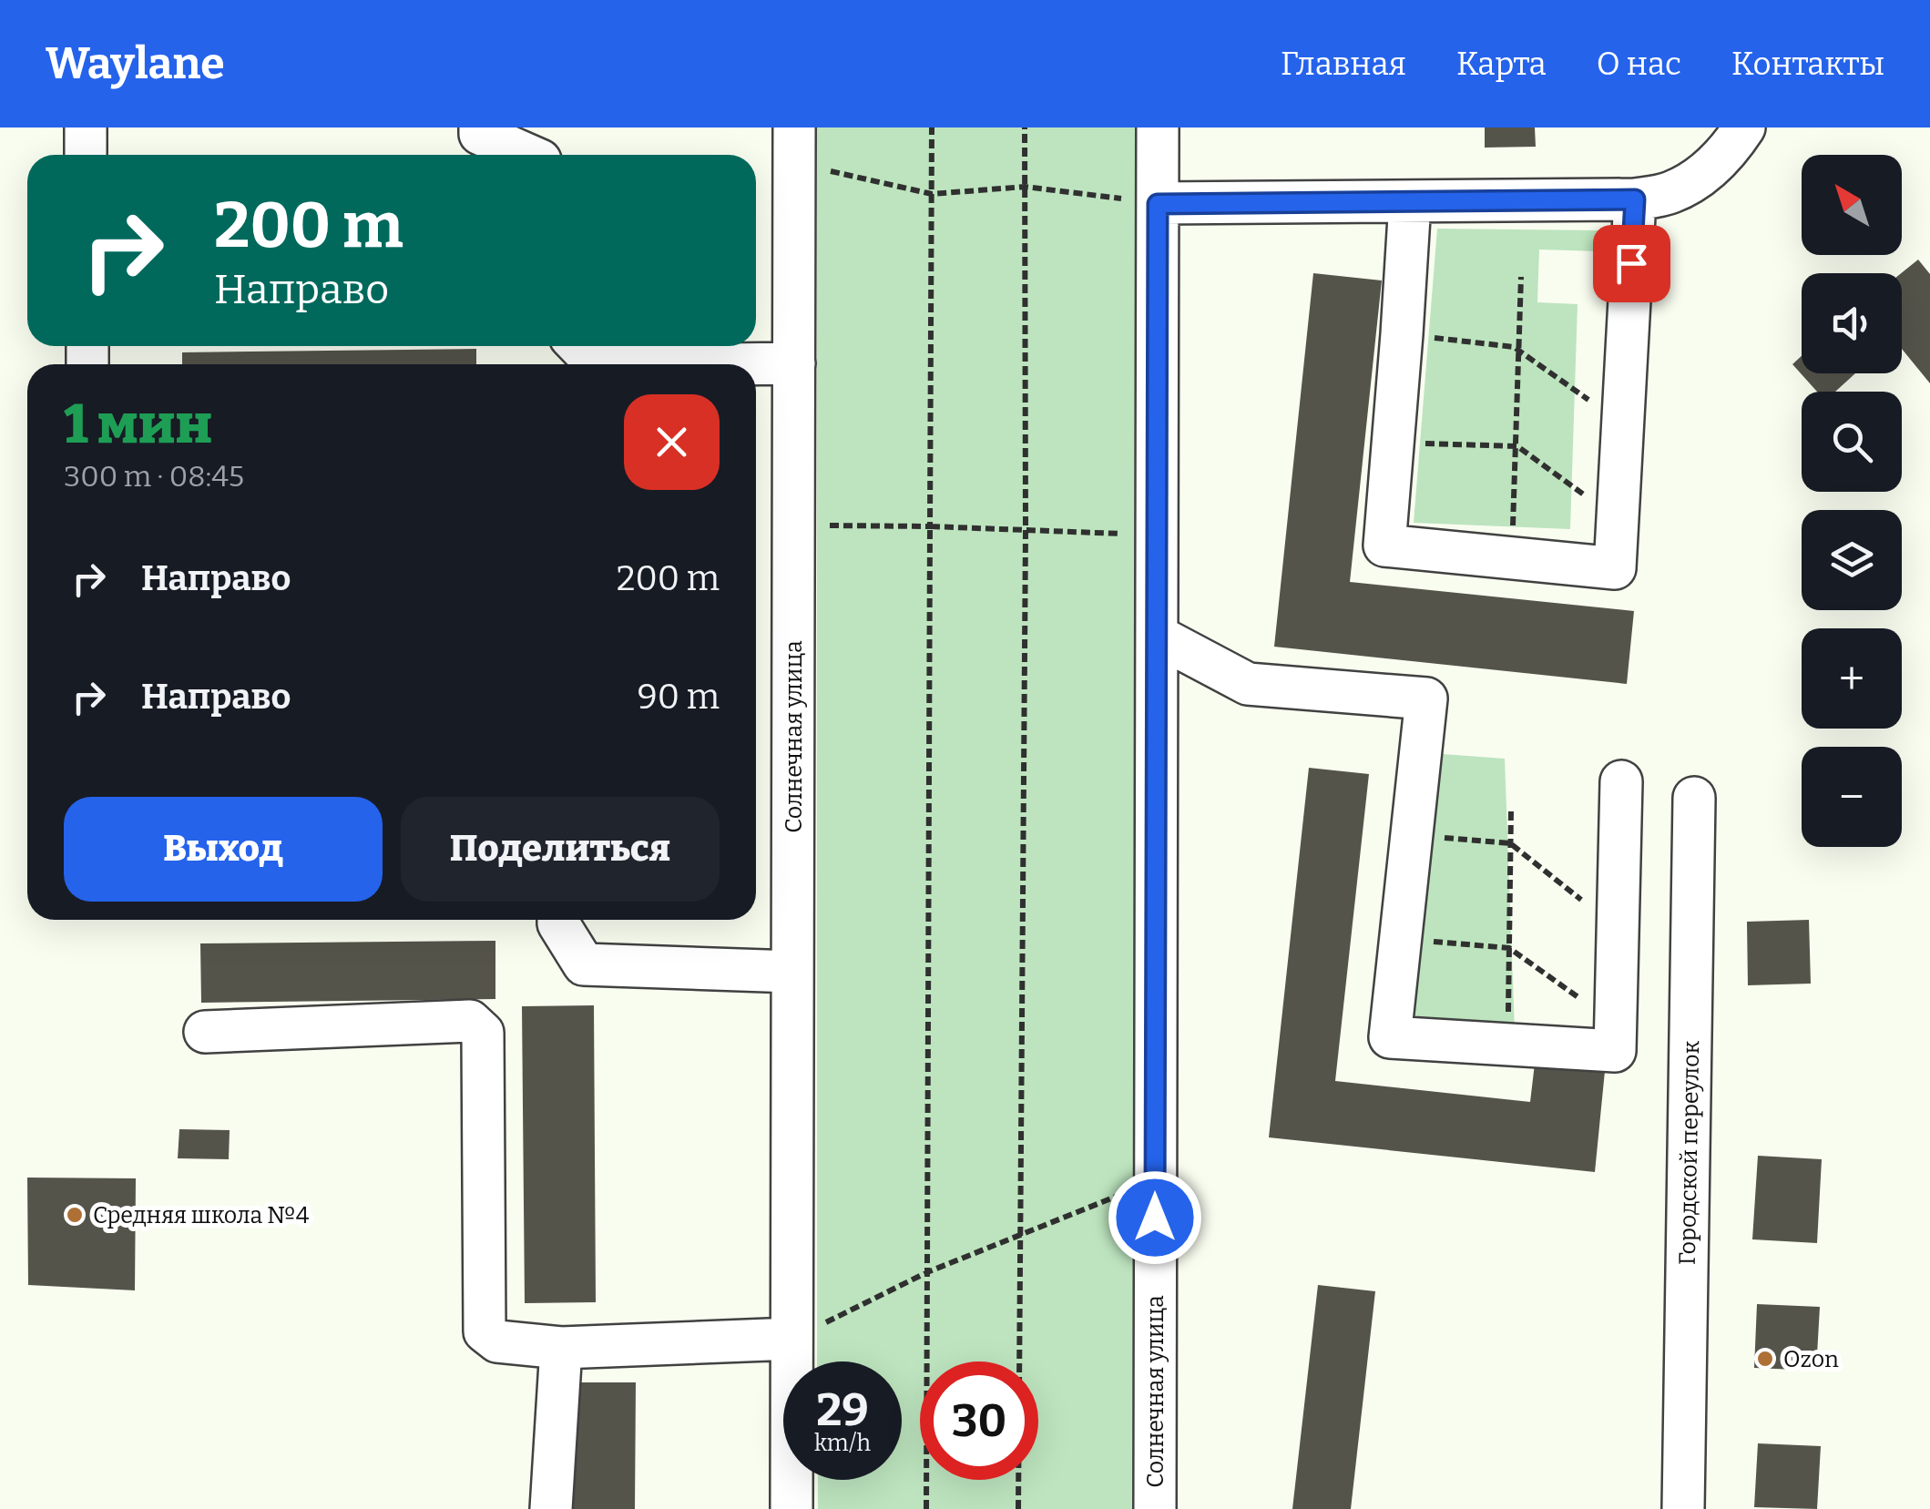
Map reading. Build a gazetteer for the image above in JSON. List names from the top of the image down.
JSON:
{
  "streets": {
    "street": ["Солнечная улица", "Городской переулок"]
  },
  "places": ["Средняя школа №4", "Ozon"],
  "north": "top left",
  "page": {
    "header": "Waylane",
    "nav": [
      "Главная",
      "Карта",
      "О нас",
      "Контакты"
    ],
    "map_buttons": ["+", "−"],
    "turn": ["200 m", "Направо"],
    "heading": ["1 мин", "300 m · 08:45"],
    "list": [
      {
        "name": "Направо",
        "value": "200 m"
      },
      {
        "name": "Направо",
        "value": "90 m"
      }
    ],
    "buttons": ["Выход", "Поделиться"],
    "speed": "29 km/h",
    "limit": "30"
  }
}
